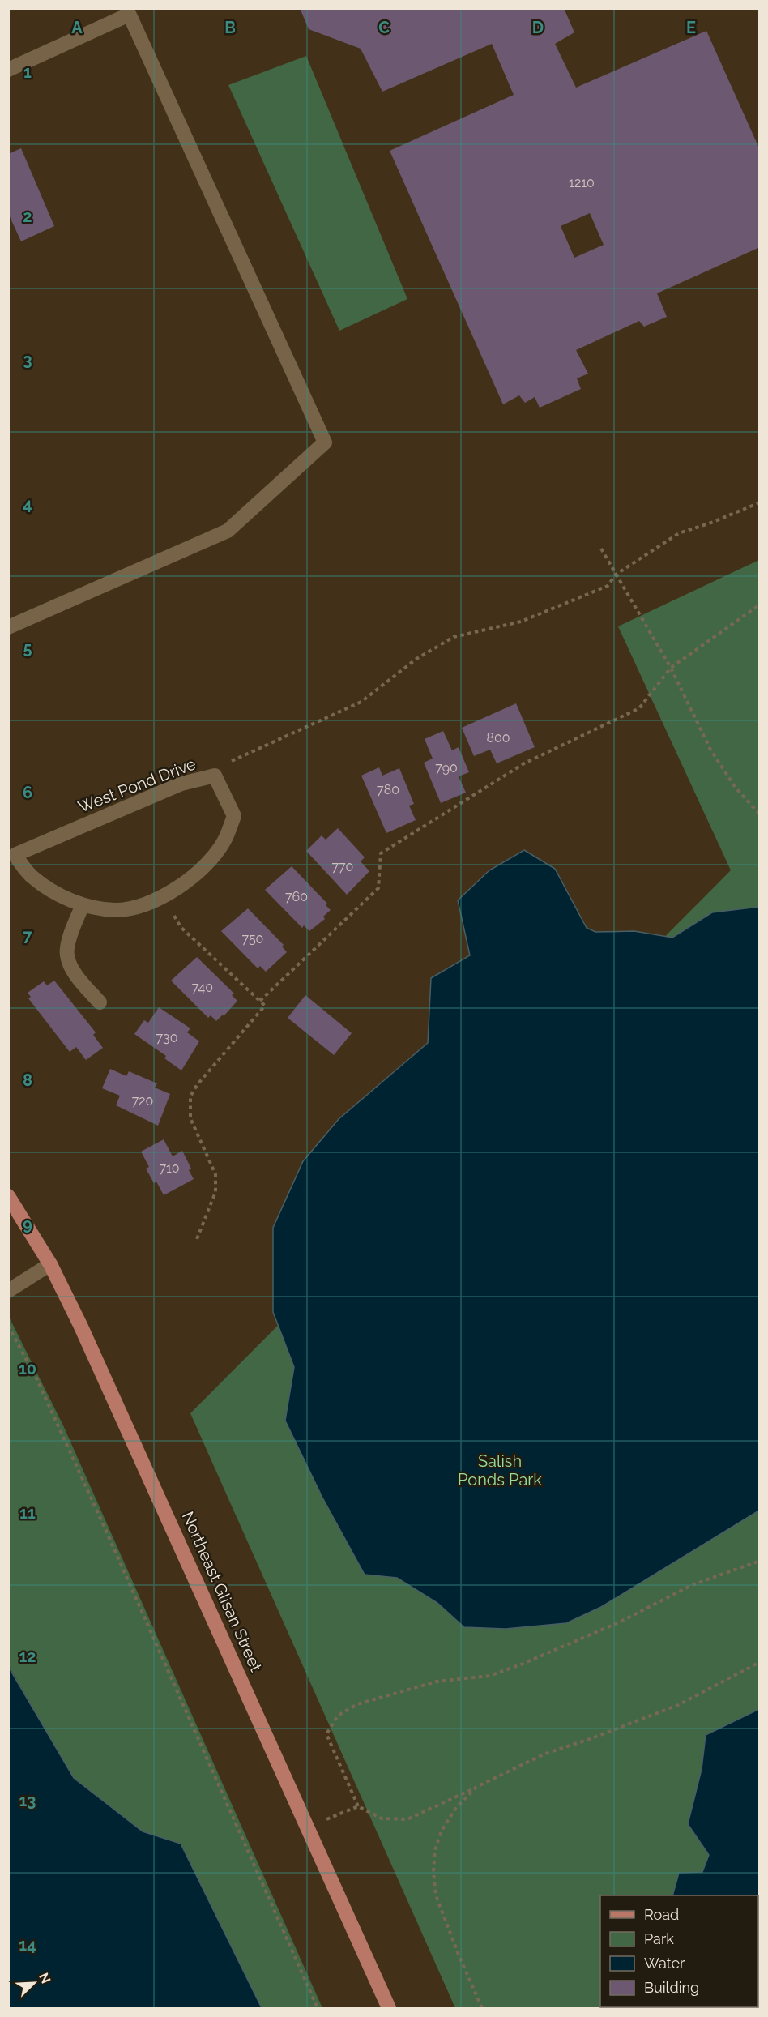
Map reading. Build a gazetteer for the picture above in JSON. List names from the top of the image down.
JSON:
{
  "streets": {
    "main road": ["Northeast Glisan Street"],
    "lane": ["West Pond Drive"]
  },
  "parks": ["Salish Ponds Park"],
  "house_numbers": [
    "1210",
    "800",
    "790",
    "780",
    "770",
    "760",
    "750",
    "740",
    "730",
    "720",
    "710"
  ],
  "legend": [
    "Road",
    "Park",
    "Water",
    "Building"
  ],
  "north": "top right",
  "grid": {
    "columns": [
      "A",
      "B",
      "C",
      "D",
      "E"
    ],
    "rows": [
      "1",
      "2",
      "3",
      "4",
      "5",
      "6",
      "7",
      "8",
      "9",
      "10",
      "11",
      "12",
      "13",
      "14"
    ]
  }
}
